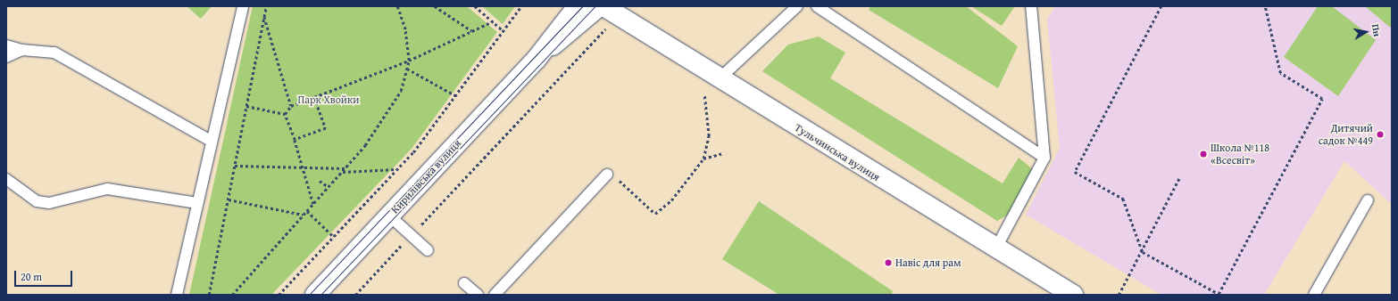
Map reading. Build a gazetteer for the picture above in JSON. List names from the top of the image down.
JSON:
{
  "streets": {
    "street": ["Тульчинська вулиця", "Кирилівська вулиця"]
  },
  "parks": ["Парк Хвойки"],
  "places": ["Дитячий садок №449", "Школа №118 «Всесвіт»", "Навіс для рам"],
  "scale_bar": "20 m",
  "north": "right"
}
